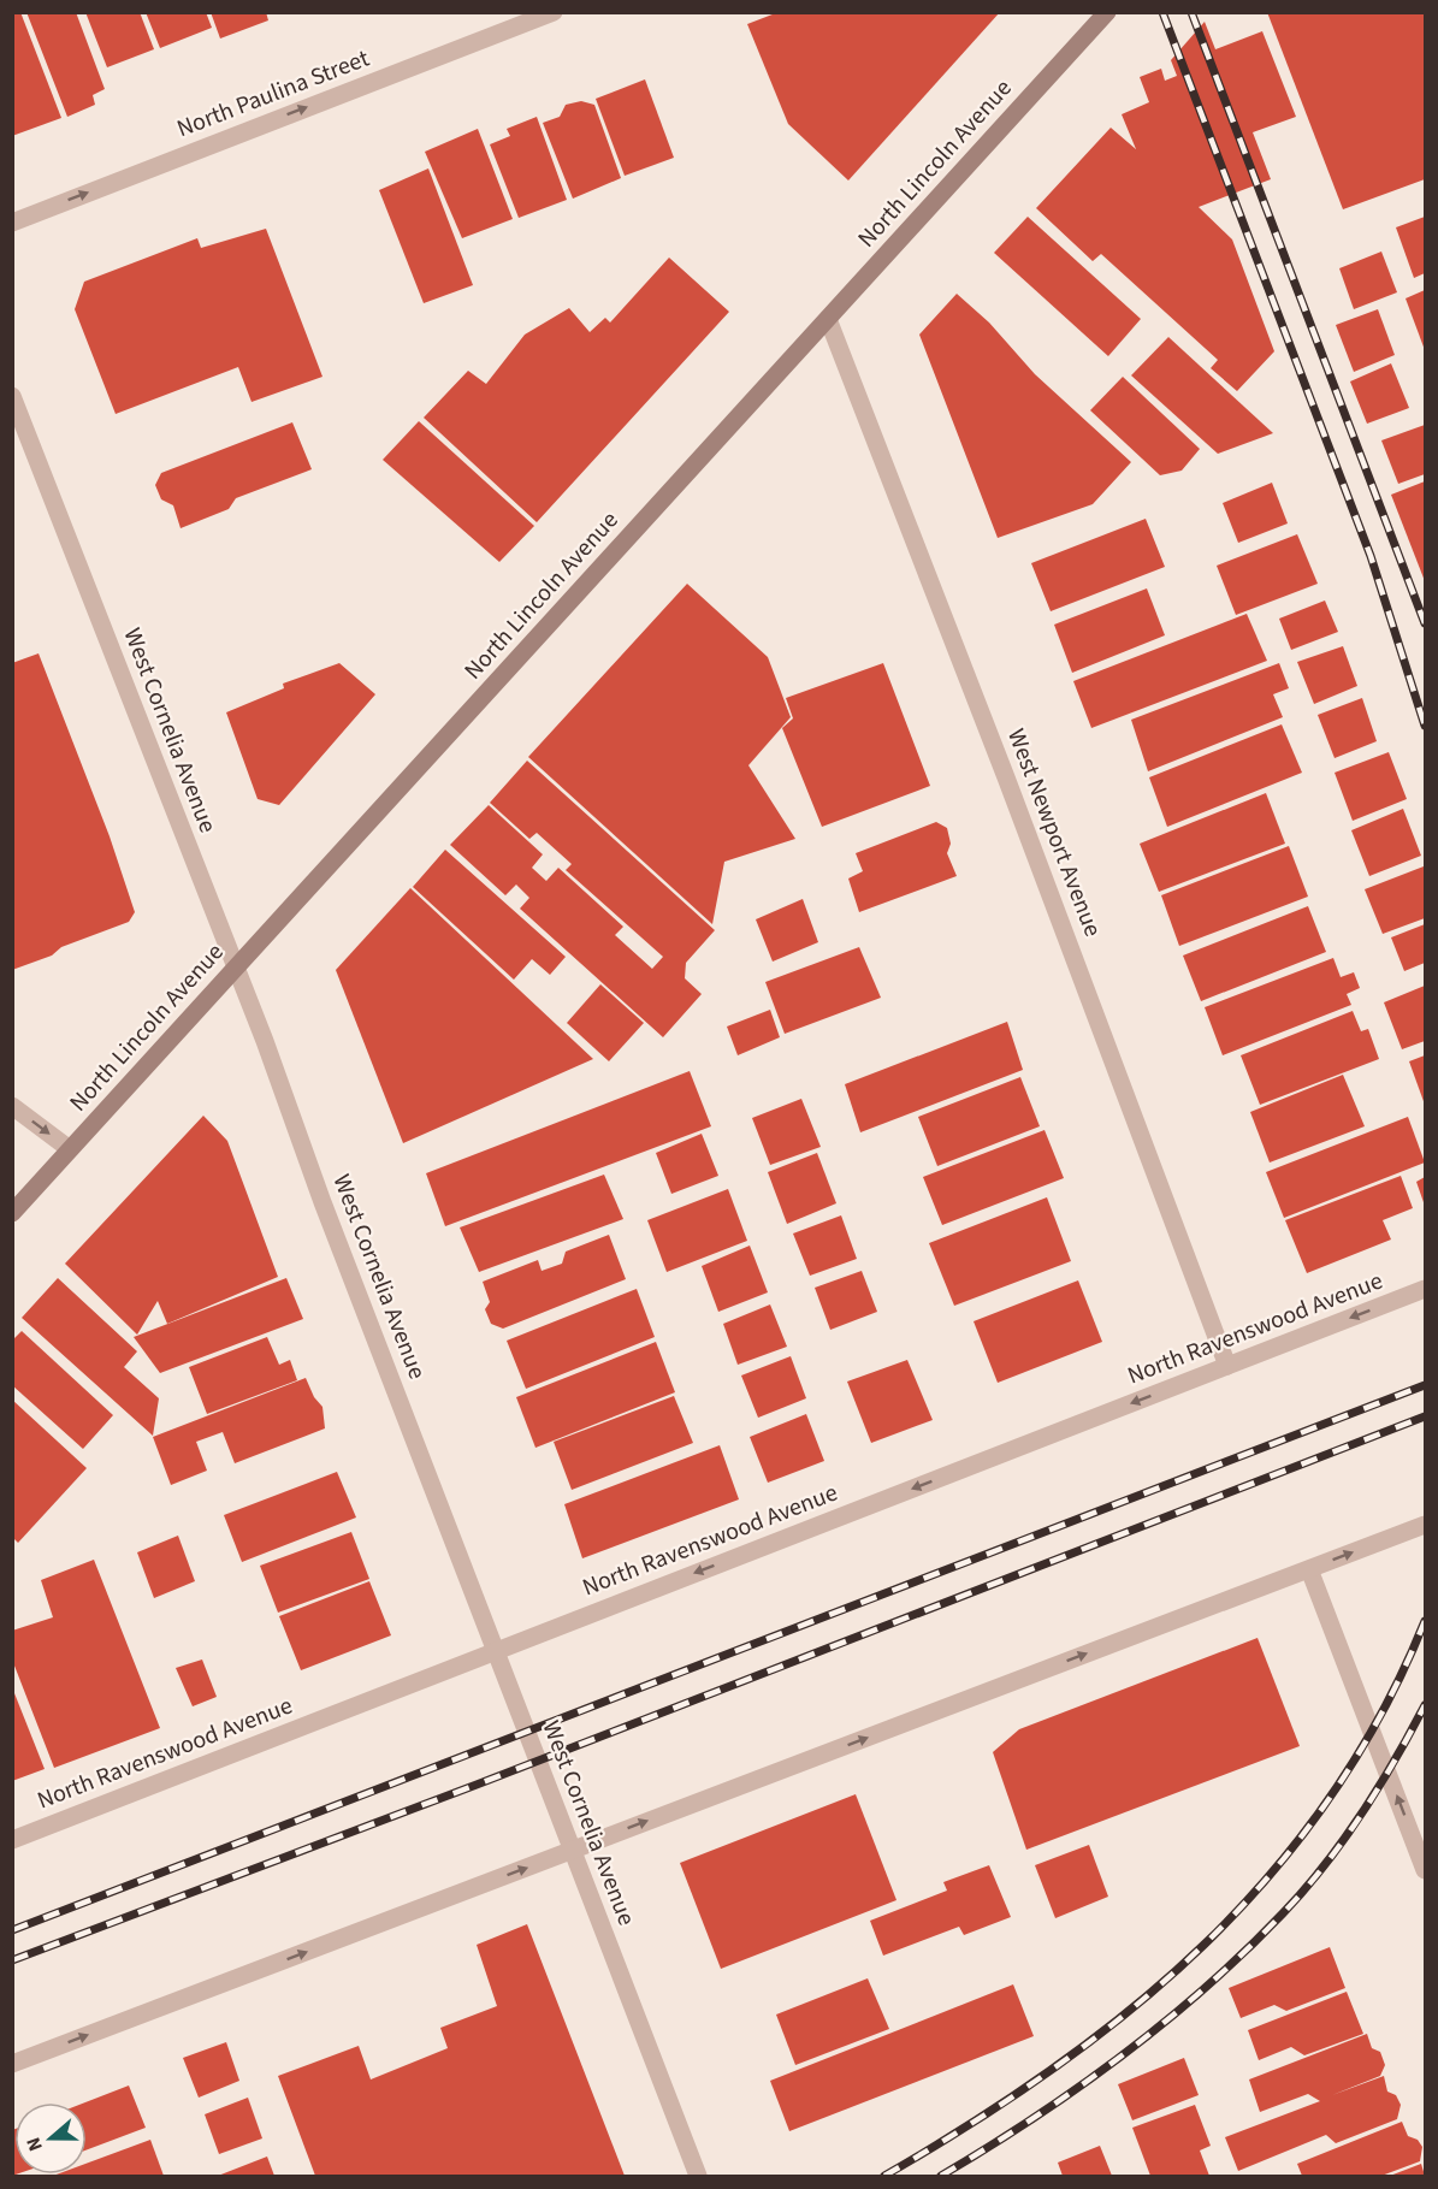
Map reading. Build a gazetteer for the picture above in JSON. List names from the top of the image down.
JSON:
{
  "streets": {
    "main road": ["North Lincoln Avenue"],
    "street": [
      "North Paulina Street",
      "West Cornelia Avenue",
      "West Newport Avenue",
      "North Ravenswood Avenue"
    ]
  },
  "crossings": [
    ["North Lincoln Avenue", "West Cornelia Avenue"],
    ["North Lincoln Avenue", "West Newport Avenue"],
    ["West Cornelia Avenue", "North Ravenswood Avenue"],
    ["West Newport Avenue", "North Ravenswood Avenue"]
  ],
  "one_way": ["North Paulina Street", "North Ravenswood Avenue"],
  "north": "left"
}
